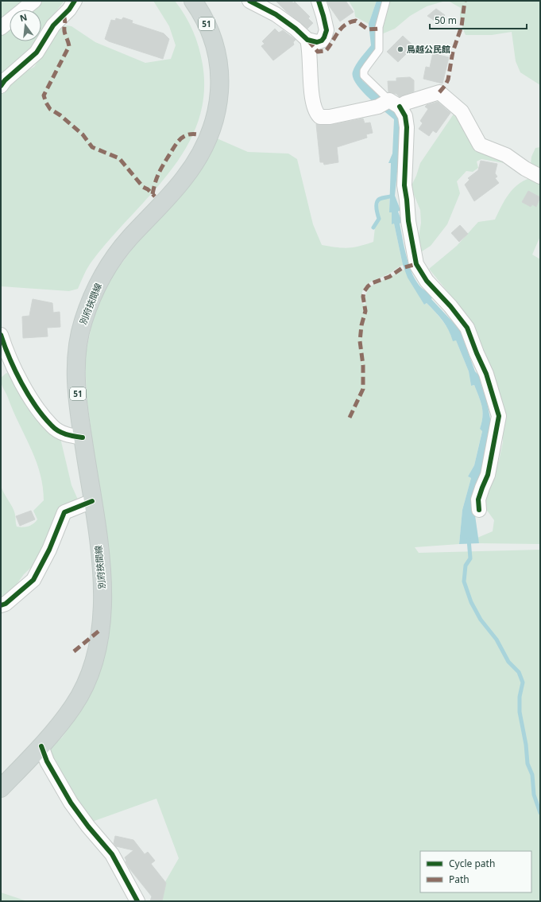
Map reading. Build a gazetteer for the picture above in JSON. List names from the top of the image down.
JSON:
{
  "streets": {
    "main road": ["51", "別府挾間線"]
  },
  "places": ["鳥越公民館"],
  "legend": ["Cycle path", "Path"],
  "scale_bar": "50 m",
  "north": "top"
}
